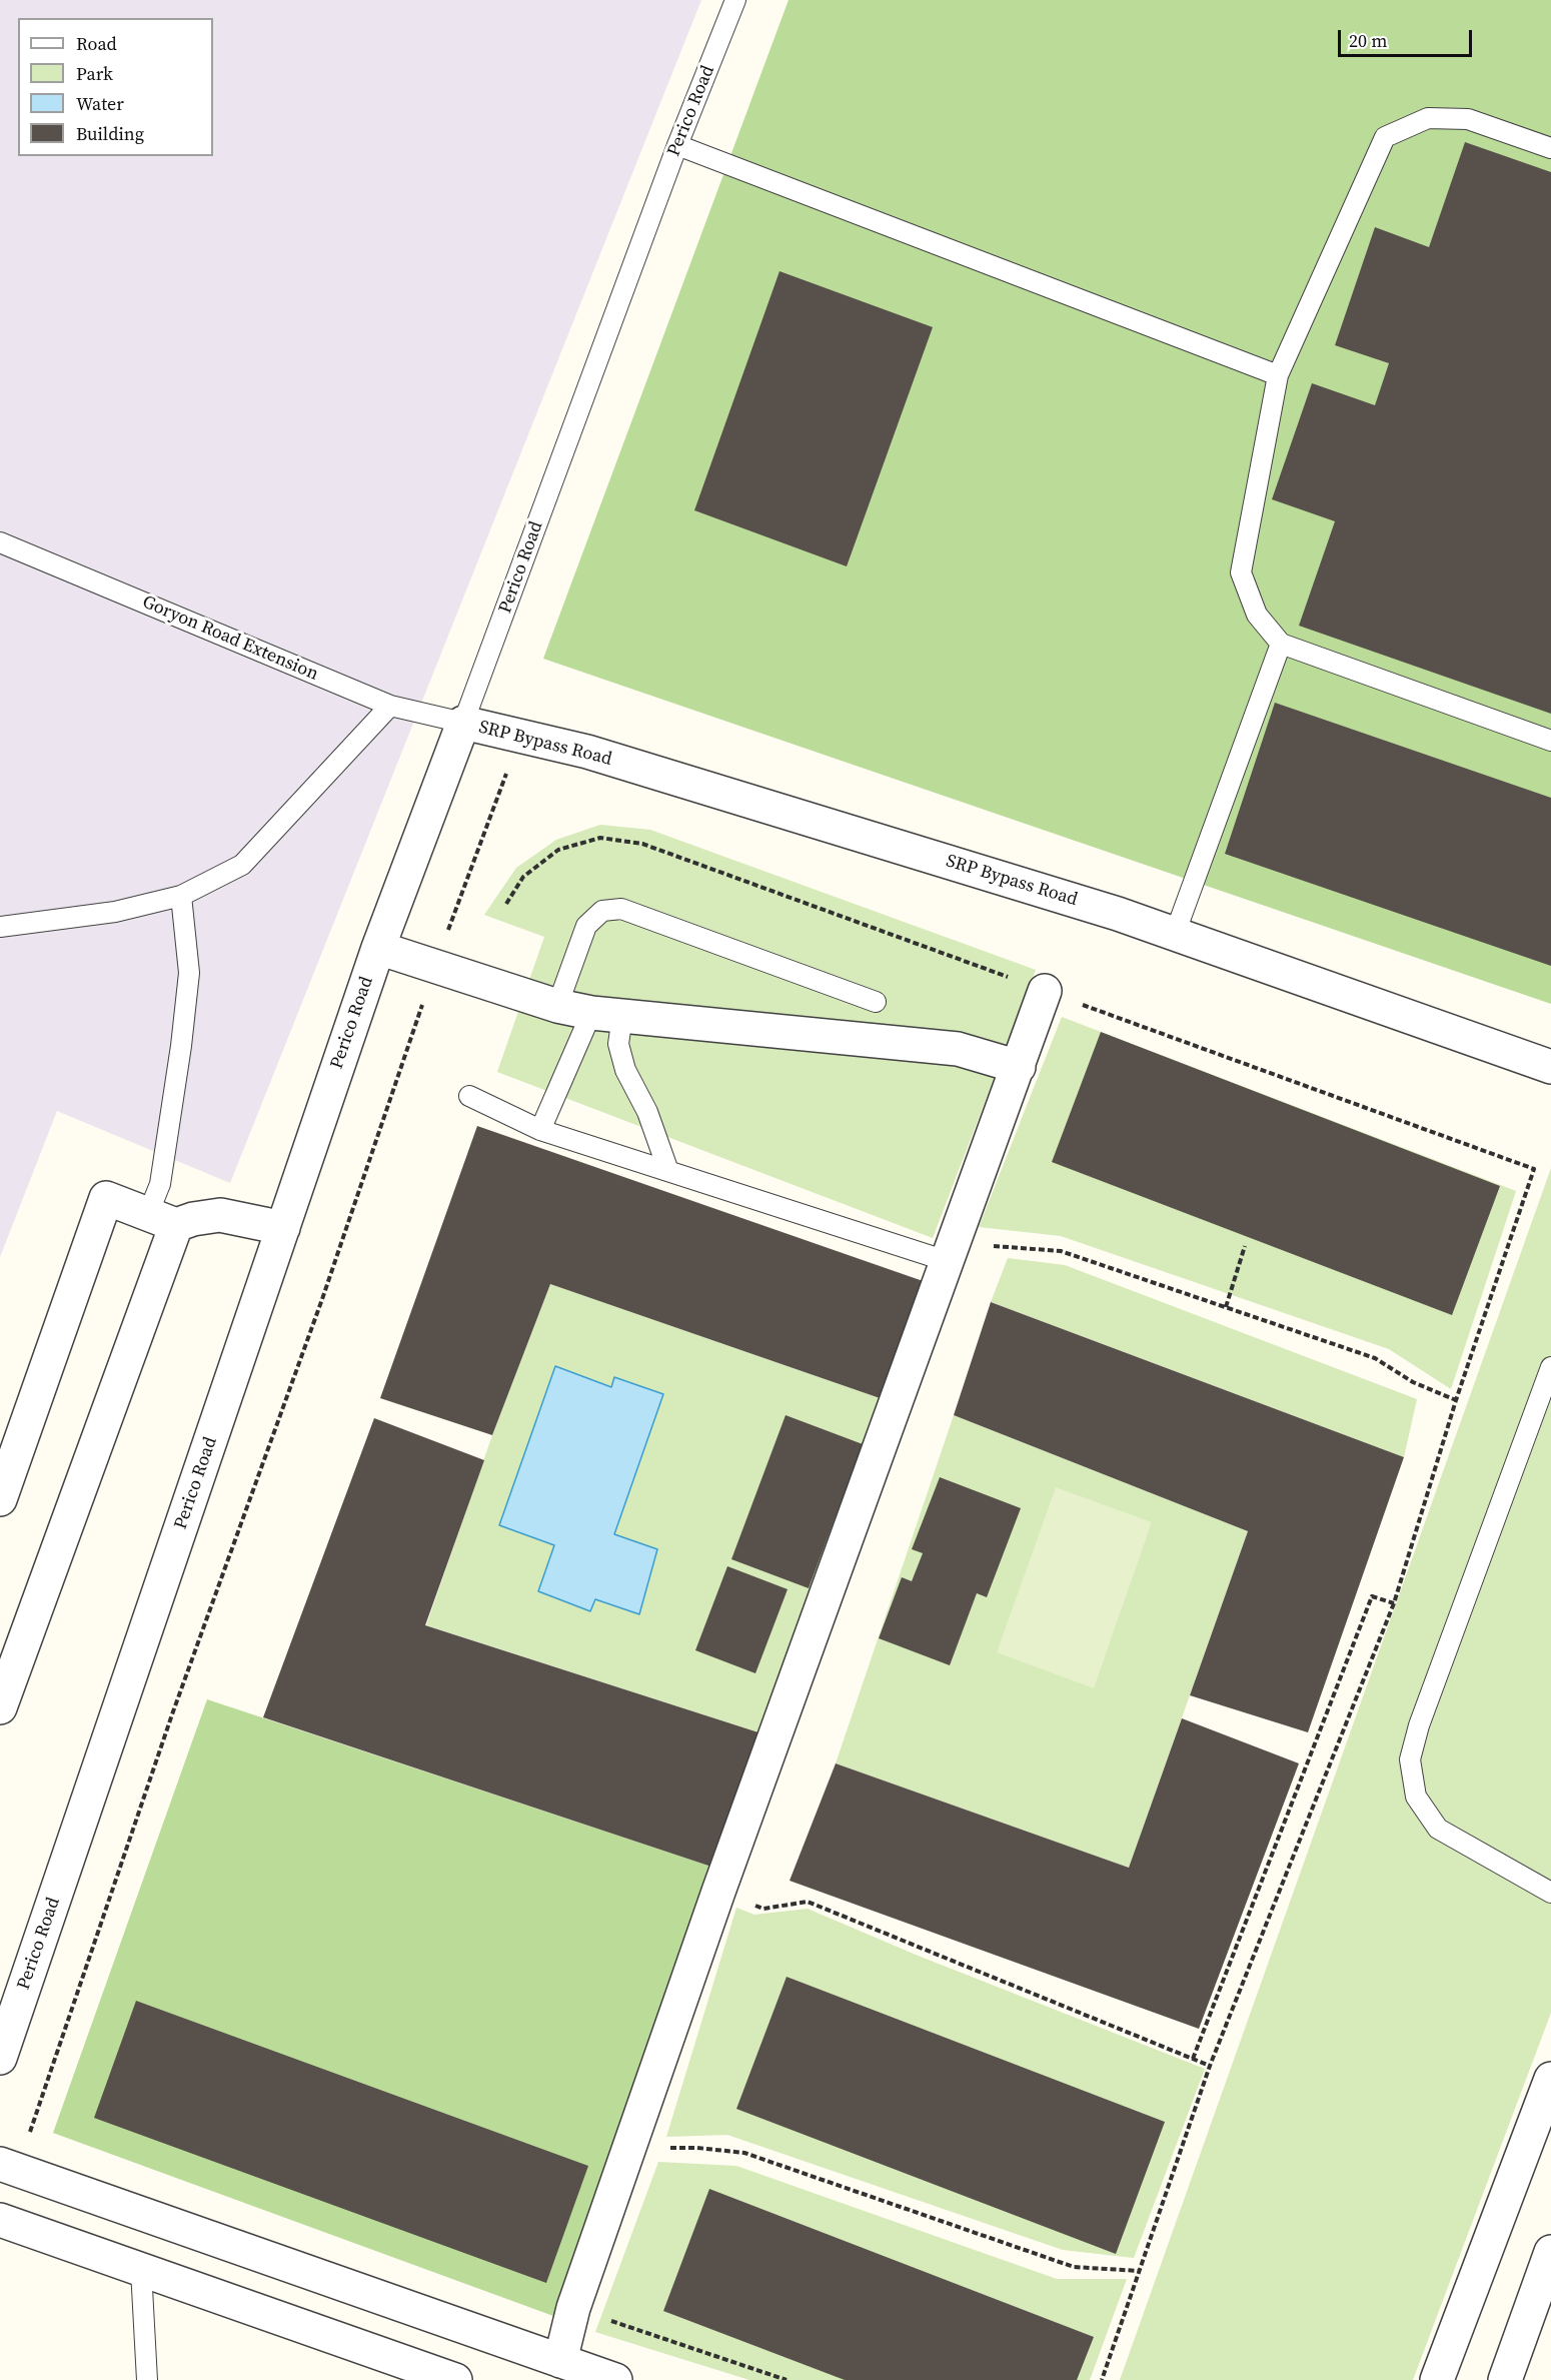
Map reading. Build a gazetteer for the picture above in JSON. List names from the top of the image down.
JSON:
{
  "streets": {
    "street": ["Perico Road", "SRP Bypass Road"],
    "lane": ["Goryon Road Extension"]
  },
  "crossings": [
    ["Perico Road", "Goryon Road Extension"],
    ["Perico Road", "SRP Bypass Road"],
    ["Goryon Road Extension", "SRP Bypass Road"]
  ],
  "legend": [
    "Road",
    "Park",
    "Water",
    "Building"
  ],
  "scale_bar": "20 m"
}
